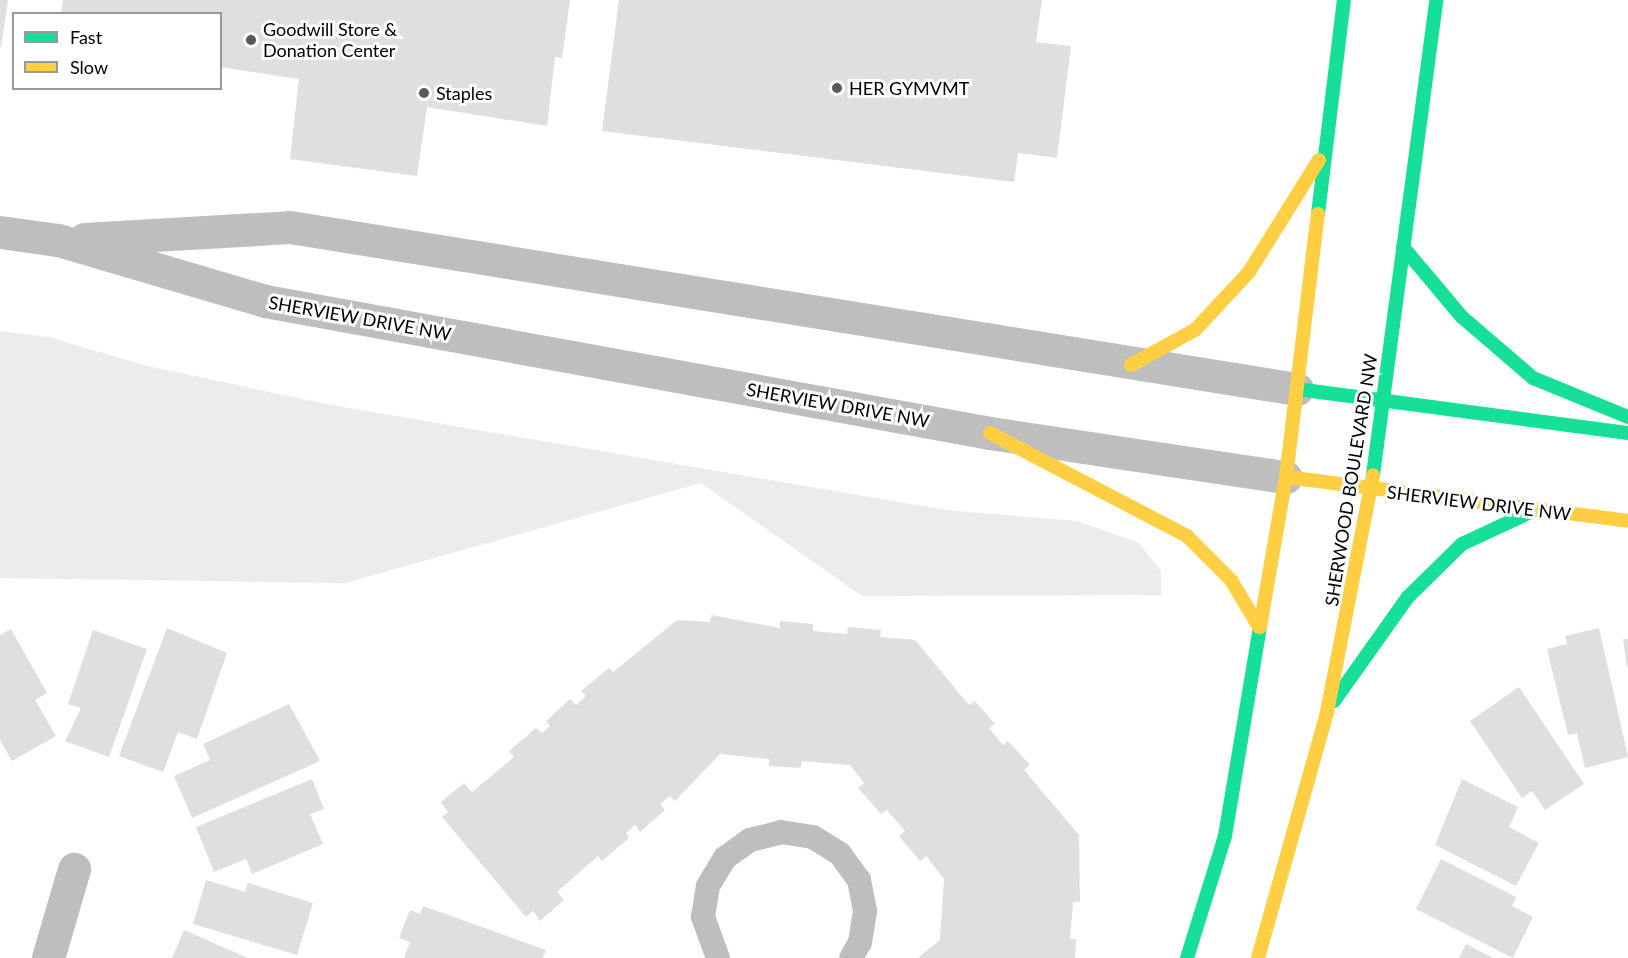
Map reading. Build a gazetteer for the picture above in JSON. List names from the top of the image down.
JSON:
{
  "streets": {
    "street": ["SHERVIEW DRIVE NW", "SHERWOOD BOULEVARD NW"]
  },
  "crossings": [
    ["SHERVIEW DRIVE NW", "SHERWOOD BOULEVARD NW"]
  ],
  "places": ["Goodwill Store & Donation Center", "HER GYMVMT", "Staples"],
  "legend": ["Fast", "Slow"]
}
